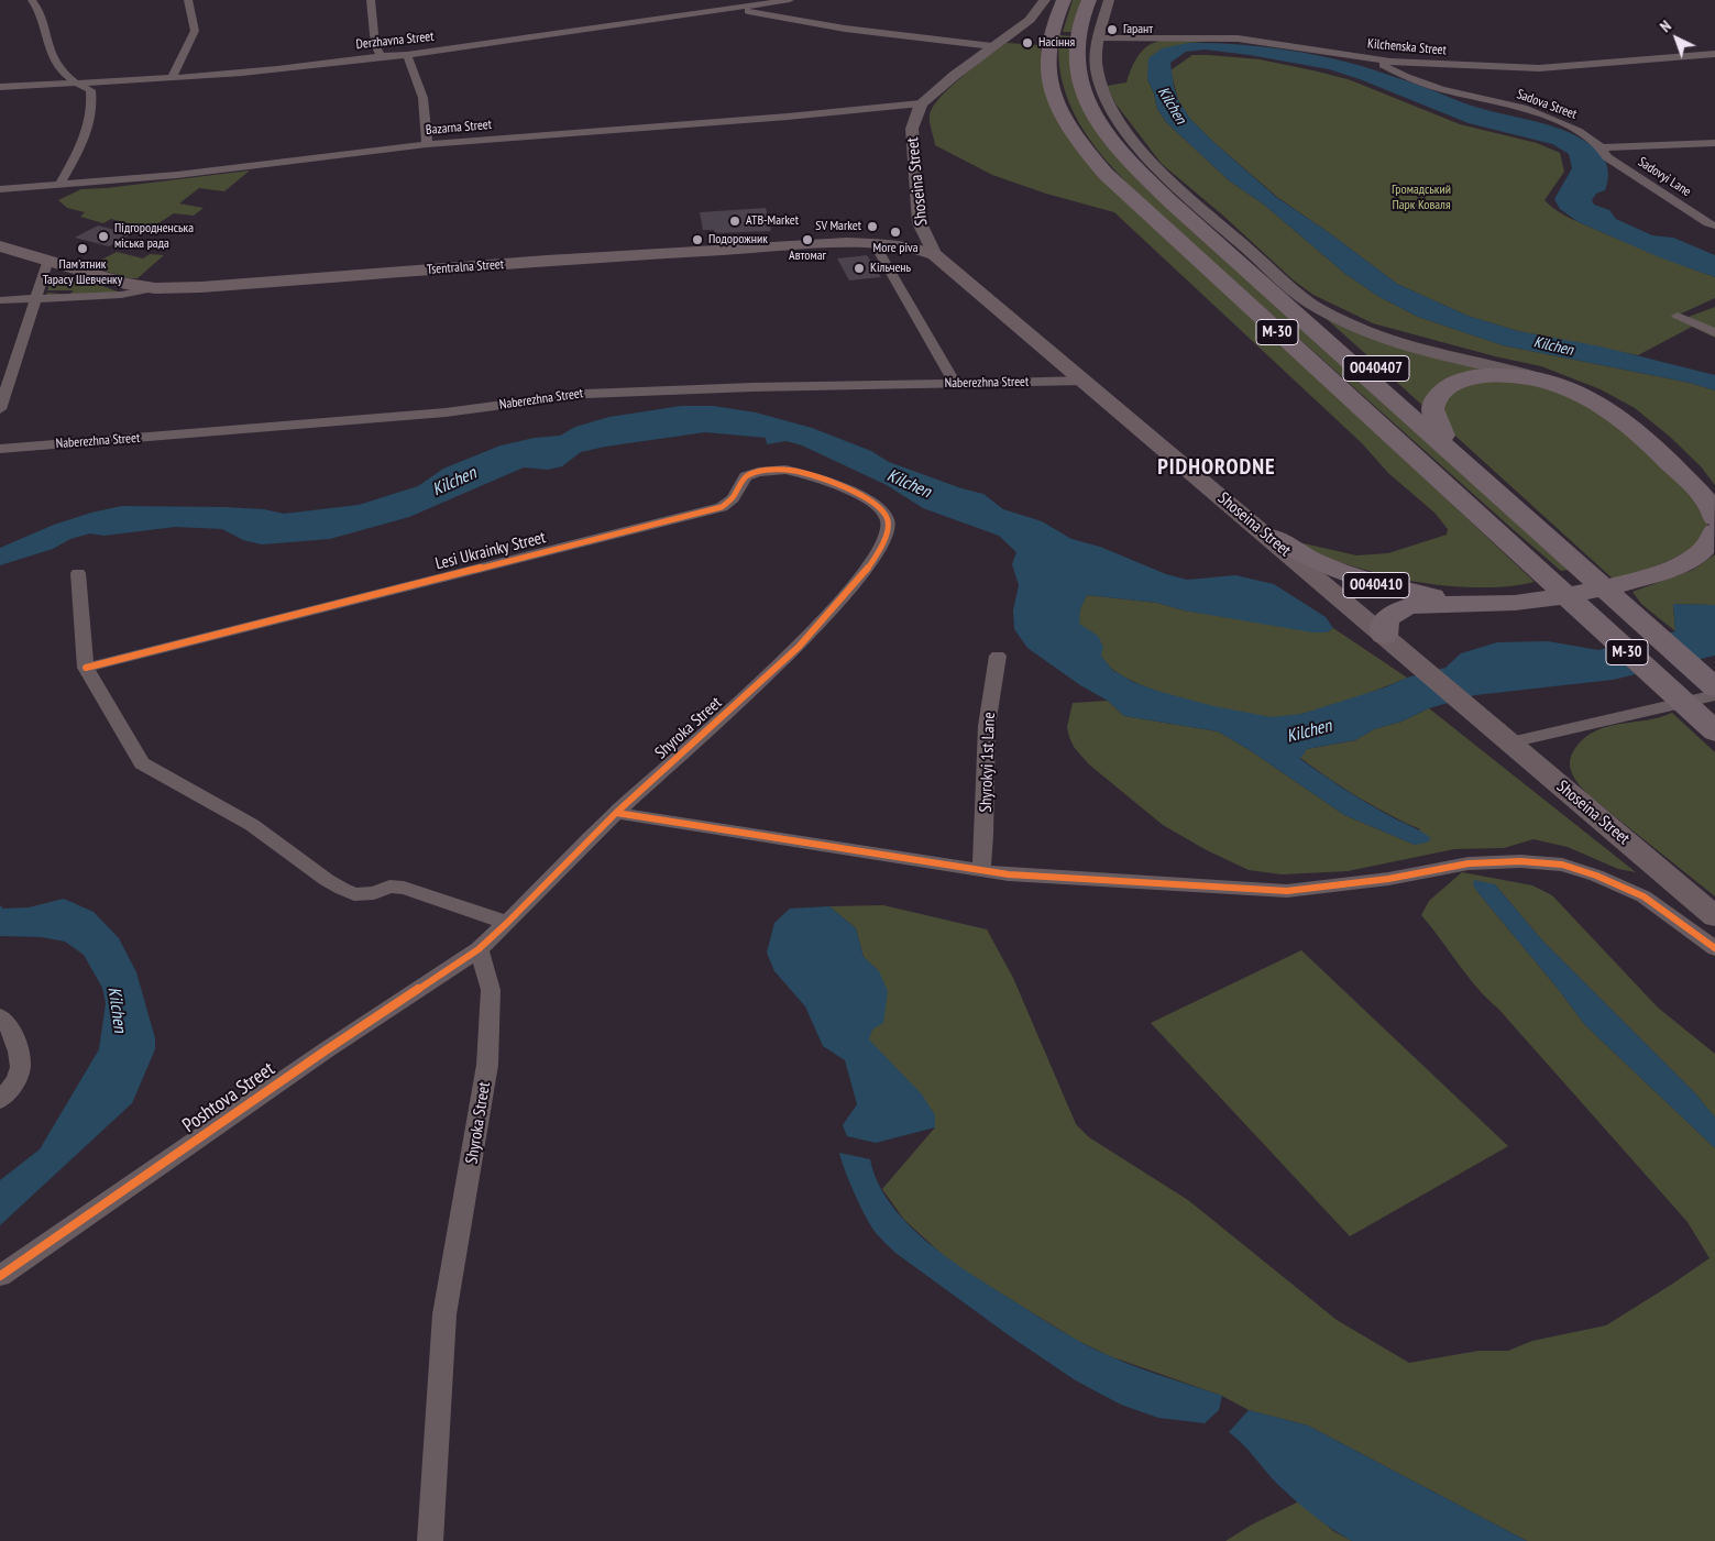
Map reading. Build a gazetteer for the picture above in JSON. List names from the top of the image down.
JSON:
{
  "streets": {
    "highway": ["М-30", "О040407", "О040410"],
    "main road": ["Shoseina Street", "Tsentralna Street"],
    "street": [
      "Derzhavna Street",
      "Kilchenska Street",
      "Sadova Street",
      "Bazarna Street",
      "Sadovyi Lane",
      "Naberezhna Street",
      "Lesi Ukrainky Street",
      "Shyroka Street",
      "Shyrokyi 1st Lane",
      "Poshtova Street"
    ]
  },
  "crossings": [
    ["Kilchenska Street", "Sadova Street"],
    ["Kilchenska Street", "О040407"],
    ["Sadova Street", "Sadovyi Lane"],
    ["Bazarna Street", "Shoseina Street"],
    ["Shoseina Street", "Tsentralna Street"],
    ["Shoseina Street", "Naberezhna Street"],
    ["Shoseina Street", "О040410"],
    ["Lesi Ukrainky Street", "Shyroka Street"],
    ["Shyroka Street", "Poshtova Street"]
  ],
  "districts": ["PIDHORODNE"],
  "water": ["Kilchen"],
  "parks": ["Громадський Парк Коваля"],
  "places": [
    "Гарант",
    "Насіння",
    "ATB-Market",
    "SV Market",
    "More piva",
    "Підгородненська міська рада",
    "Подорожник",
    "Автомаг",
    "Пам'ятник Тарасу Шевченку",
    "Кільчень"
  ],
  "north": "top left"
}
